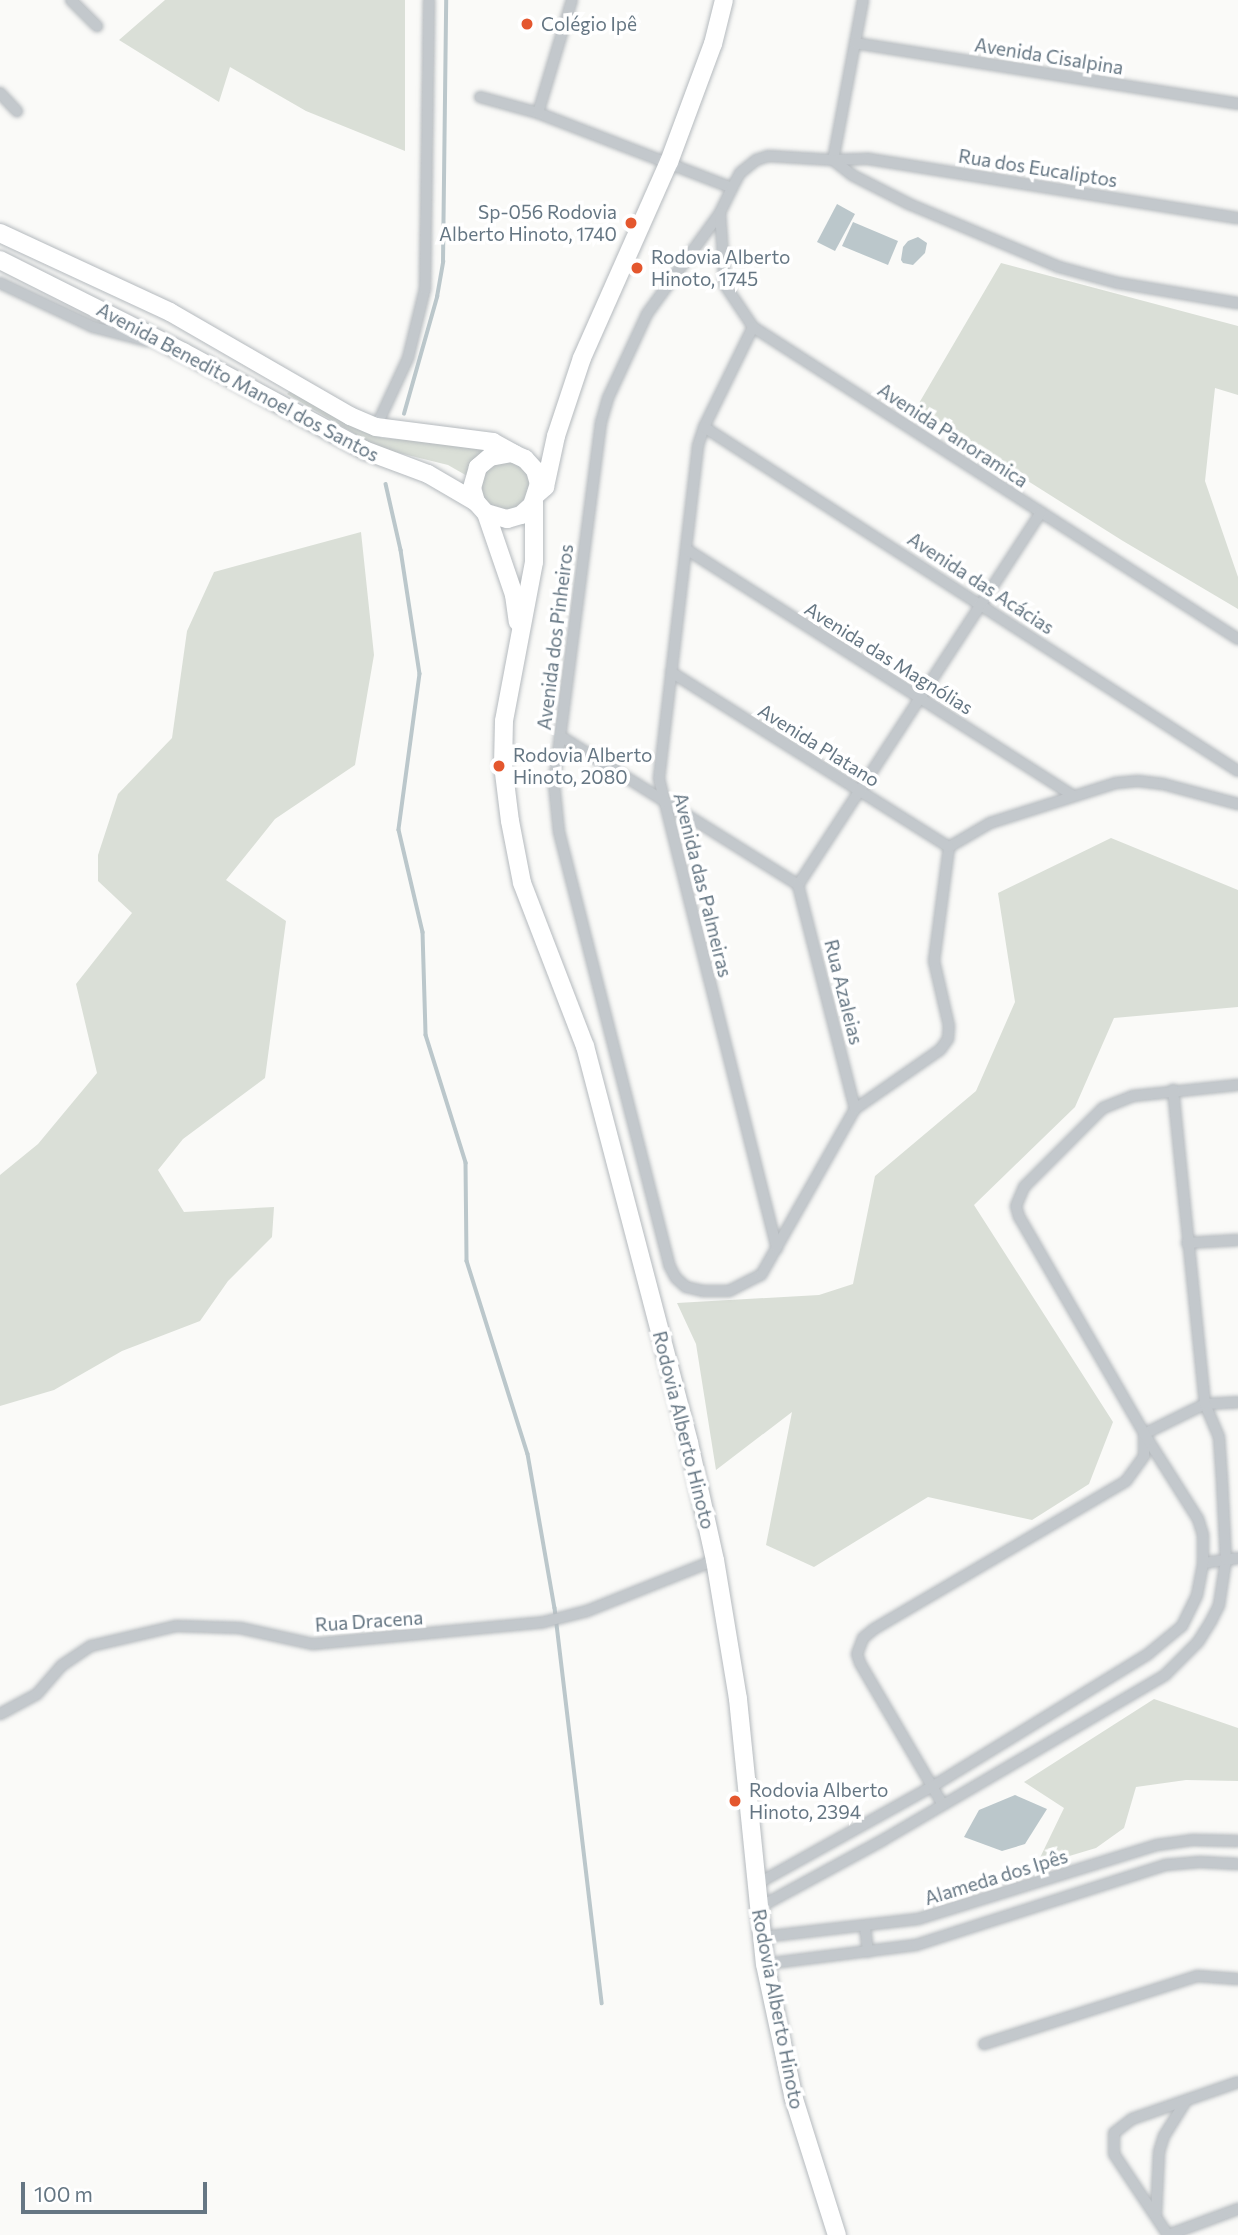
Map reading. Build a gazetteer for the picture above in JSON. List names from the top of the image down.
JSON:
{
  "streets": {
    "main road": ["Avenida Benedito Manoel dos Santos", "Rodovia Alberto Hinoto"],
    "street": [
      "Avenida Cisalpina",
      "Rua dos Eucaliptos",
      "Avenida Panoramica",
      "Avenida das Acácias",
      "Avenida dos Pinheiros",
      "Avenida das Magnólias",
      "Avenida Platano",
      "Avenida das Palmeiras",
      "Rua Azaleias",
      "Rua Dracena",
      "Alameda dos Ipês"
    ]
  },
  "crossings": [
    ["Avenida Benedito Manoel dos Santos", "Rodovia Alberto Hinoto"],
    ["Avenida Panoramica", "Avenida dos Pinheiros"],
    ["Avenida Panoramica", "Avenida das Palmeiras"],
    ["Avenida das Acácias", "Avenida das Palmeiras"],
    ["Avenida dos Pinheiros", "Avenida das Palmeiras"],
    ["Avenida das Magnólias", "Avenida das Palmeiras"],
    ["Avenida Platano", "Avenida das Palmeiras"],
    ["Rodovia Alberto Hinoto", "Rua Dracena"],
    ["Rodovia Alberto Hinoto", "Alameda dos Ipês"]
  ],
  "places": [
    "Colégio Ipê",
    "Sp-056 Rodovia Alberto Hinoto, 1740",
    "Rodovia Alberto Hinoto, 1745",
    "Rodovia Alberto Hinoto, 2080",
    "Rodovia Alberto Hinoto, 2394"
  ],
  "scale_bar": "100 m"
}
